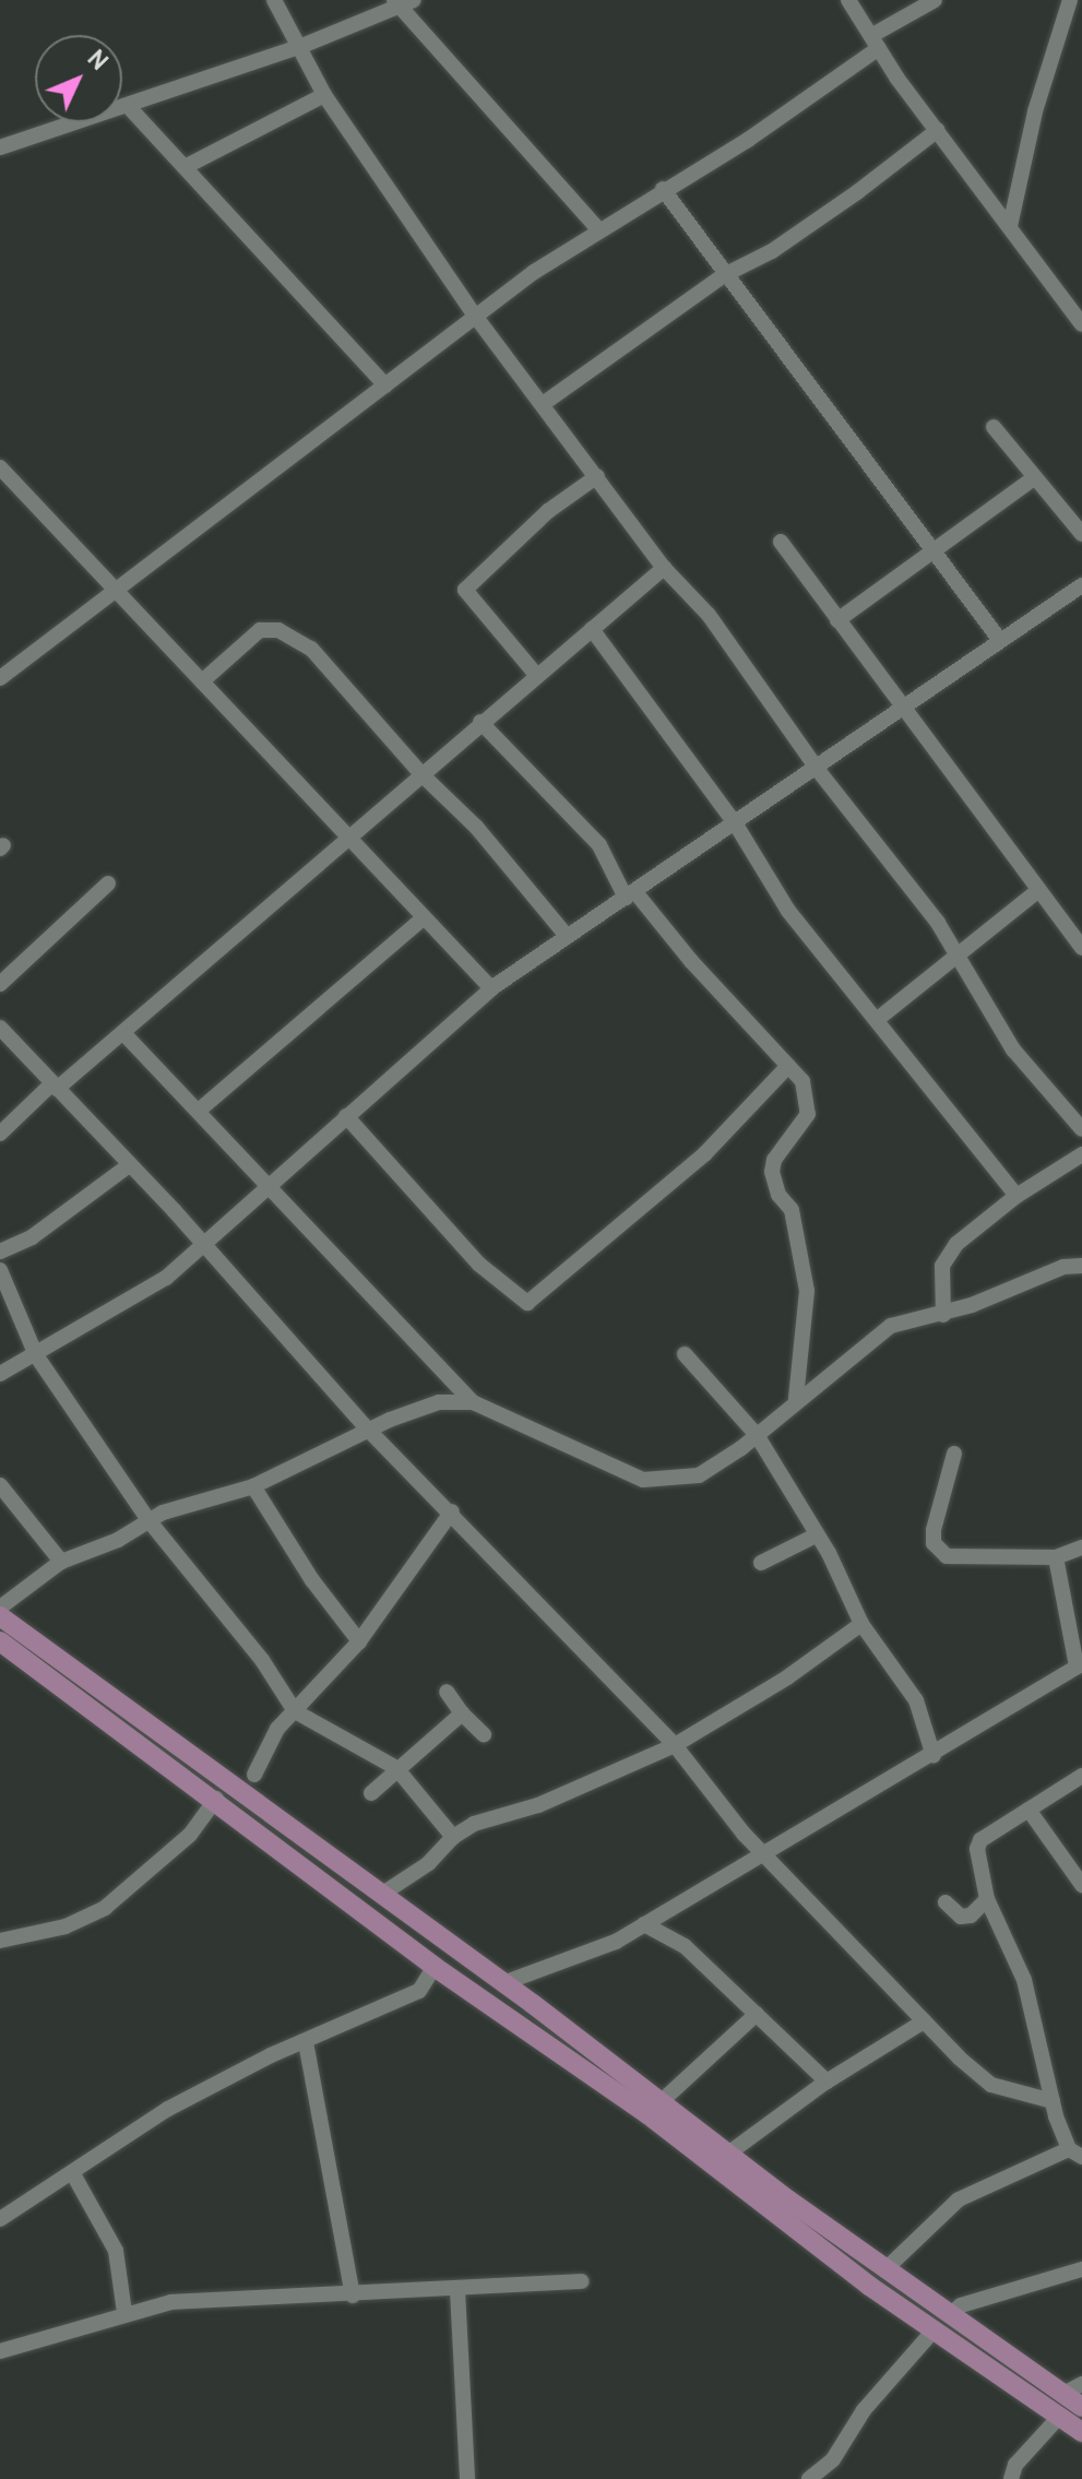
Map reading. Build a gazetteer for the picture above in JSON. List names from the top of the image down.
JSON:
{
  "north": "top right"
}
